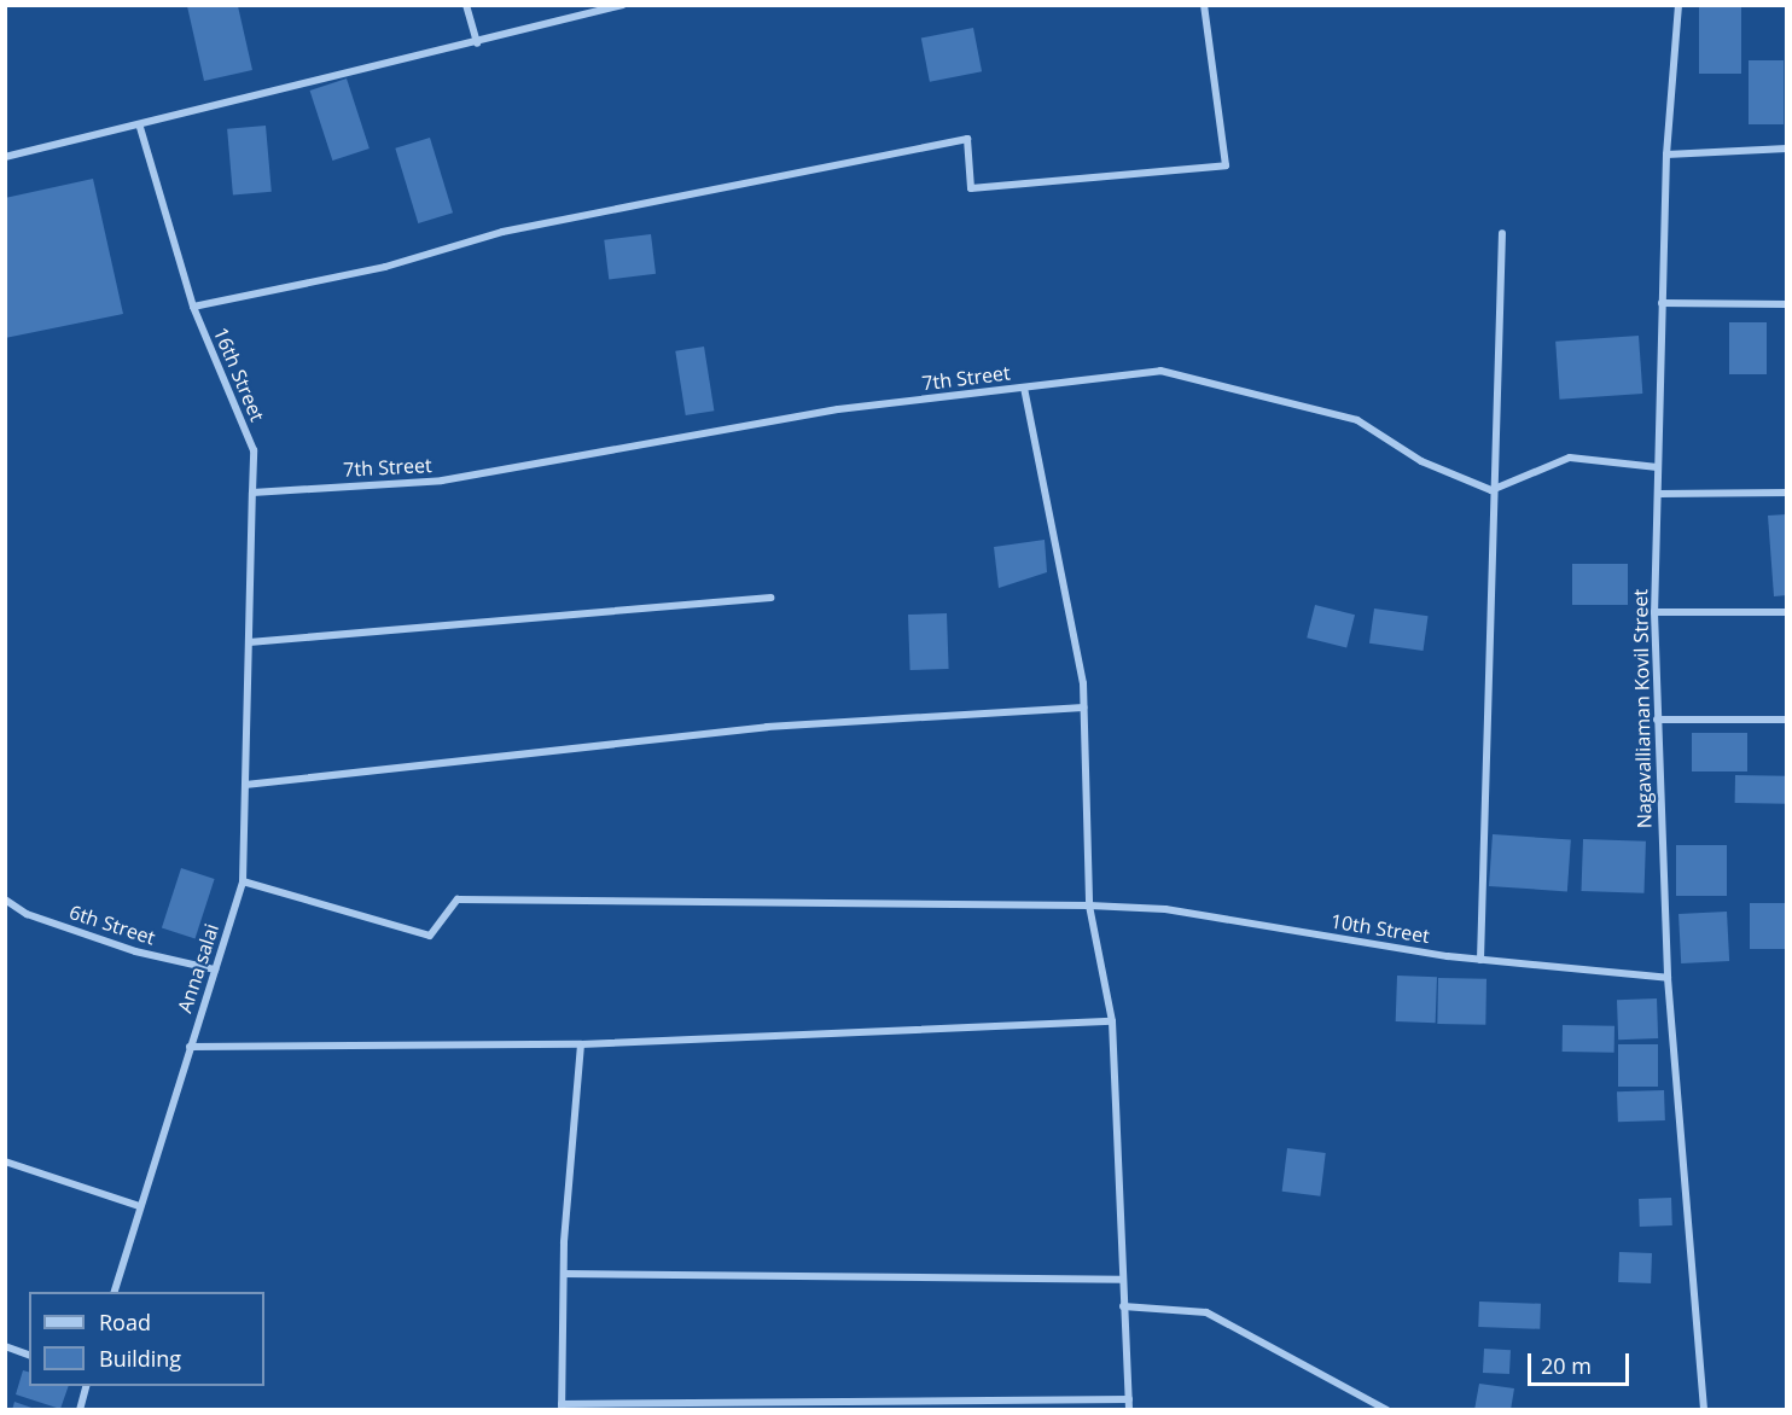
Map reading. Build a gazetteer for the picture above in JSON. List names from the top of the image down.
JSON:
{
  "streets": {
    "street": [
      "16th Street",
      "7th Street",
      "Nagavalliaman Kovil Street",
      "6th Street",
      "10th Street",
      "Anna salai"
    ]
  },
  "crossings": [
    ["16th Street", "7th Street"],
    ["16th Street", "Anna salai"],
    ["Nagavalliaman Kovil Street", "10th Street"],
    ["6th Street", "Anna salai"],
    ["10th Street", "Anna salai"]
  ],
  "legend": ["Road", "Building"],
  "scale_bar": "20 m"
}
